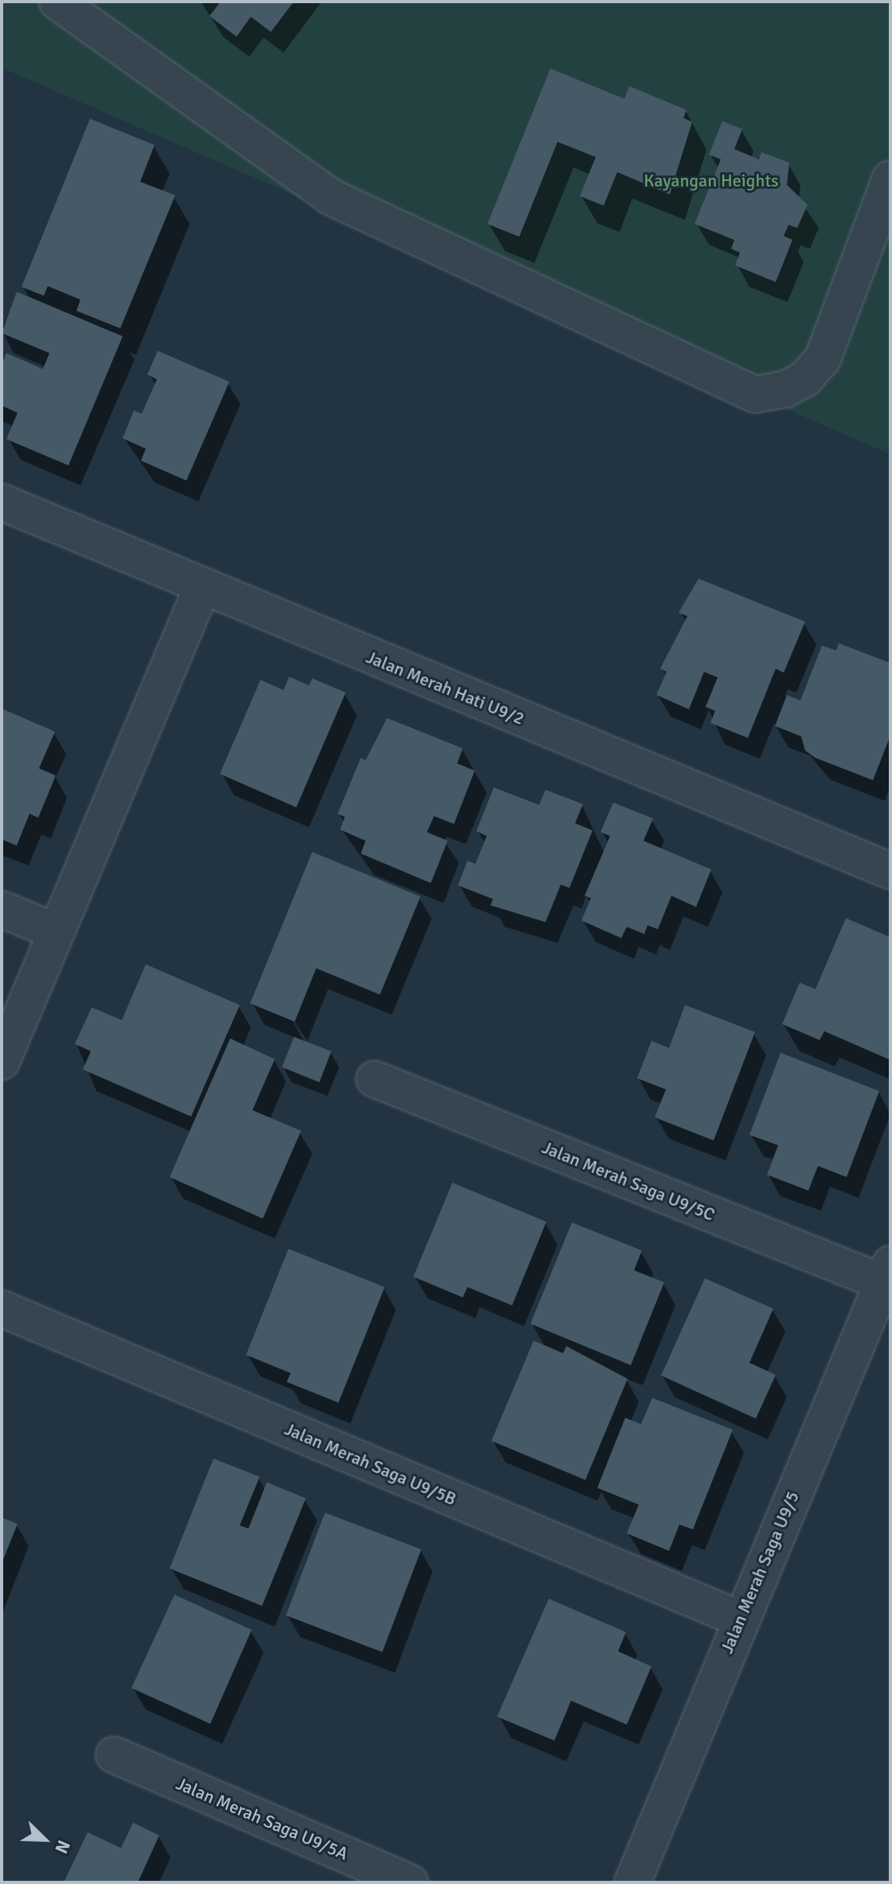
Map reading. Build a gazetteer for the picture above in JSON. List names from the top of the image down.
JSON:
{
  "streets": {
    "street": [
      "Jalan Merah Hati U9/2",
      "Jalan Merah Saga U9/5C",
      "Jalan Merah Saga U9/5B",
      "Jalan Merah Saga U9/5",
      "Jalan Merah Saga U9/5A"
    ]
  },
  "crossings": [
    ["Jalan Merah Saga U9/5C", "Jalan Merah Saga U9/5"],
    ["Jalan Merah Saga U9/5B", "Jalan Merah Saga U9/5"]
  ],
  "parks": ["Kayangan Heights"],
  "north": "bottom right"
}
